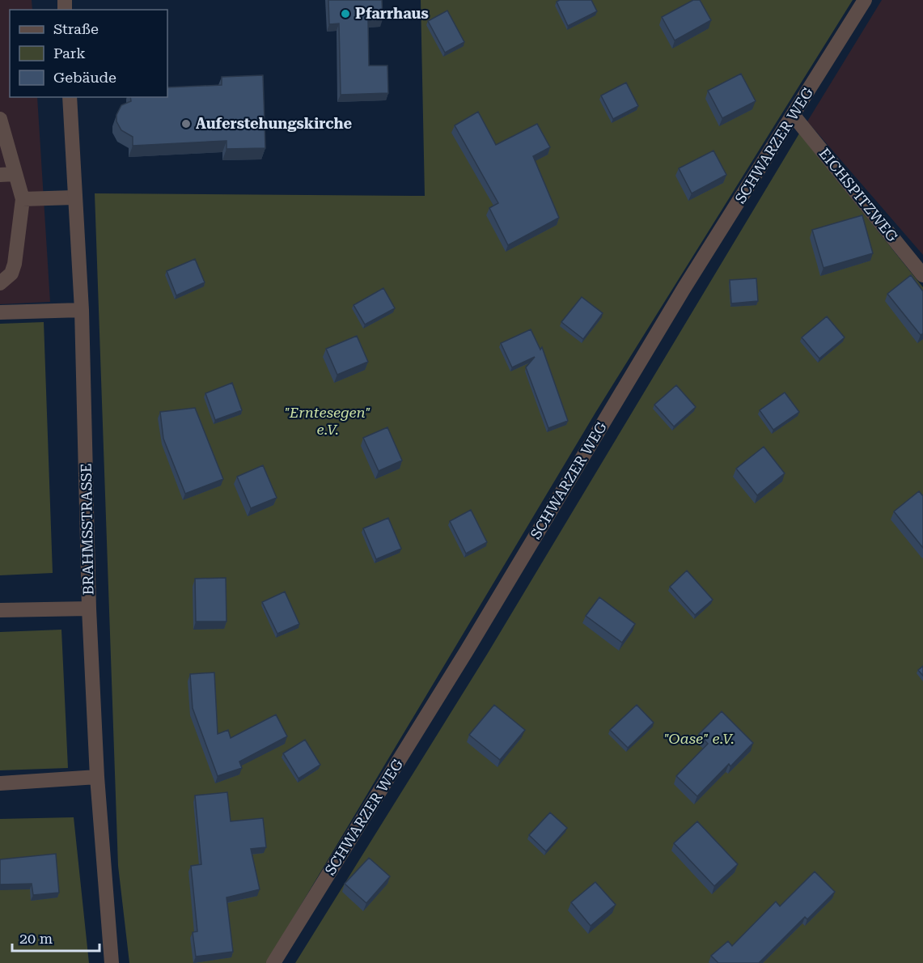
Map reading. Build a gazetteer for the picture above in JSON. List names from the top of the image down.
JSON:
{
  "streets": {
    "street": ["SCHWARZER WEG", "EICHSPITZWEG", "BRAHMSSTRASSE"]
  },
  "crossings": [
    ["SCHWARZER WEG", "EICHSPITZWEG"]
  ],
  "parks": ["\"Erntesegen\" e.V.", "\"Oase\" e.V."],
  "places": ["Pfarrhaus", "Auferstehungskirche"],
  "legend": ["Straße", "Park", "Gebäude"],
  "scale_bar": "20 m"
}
